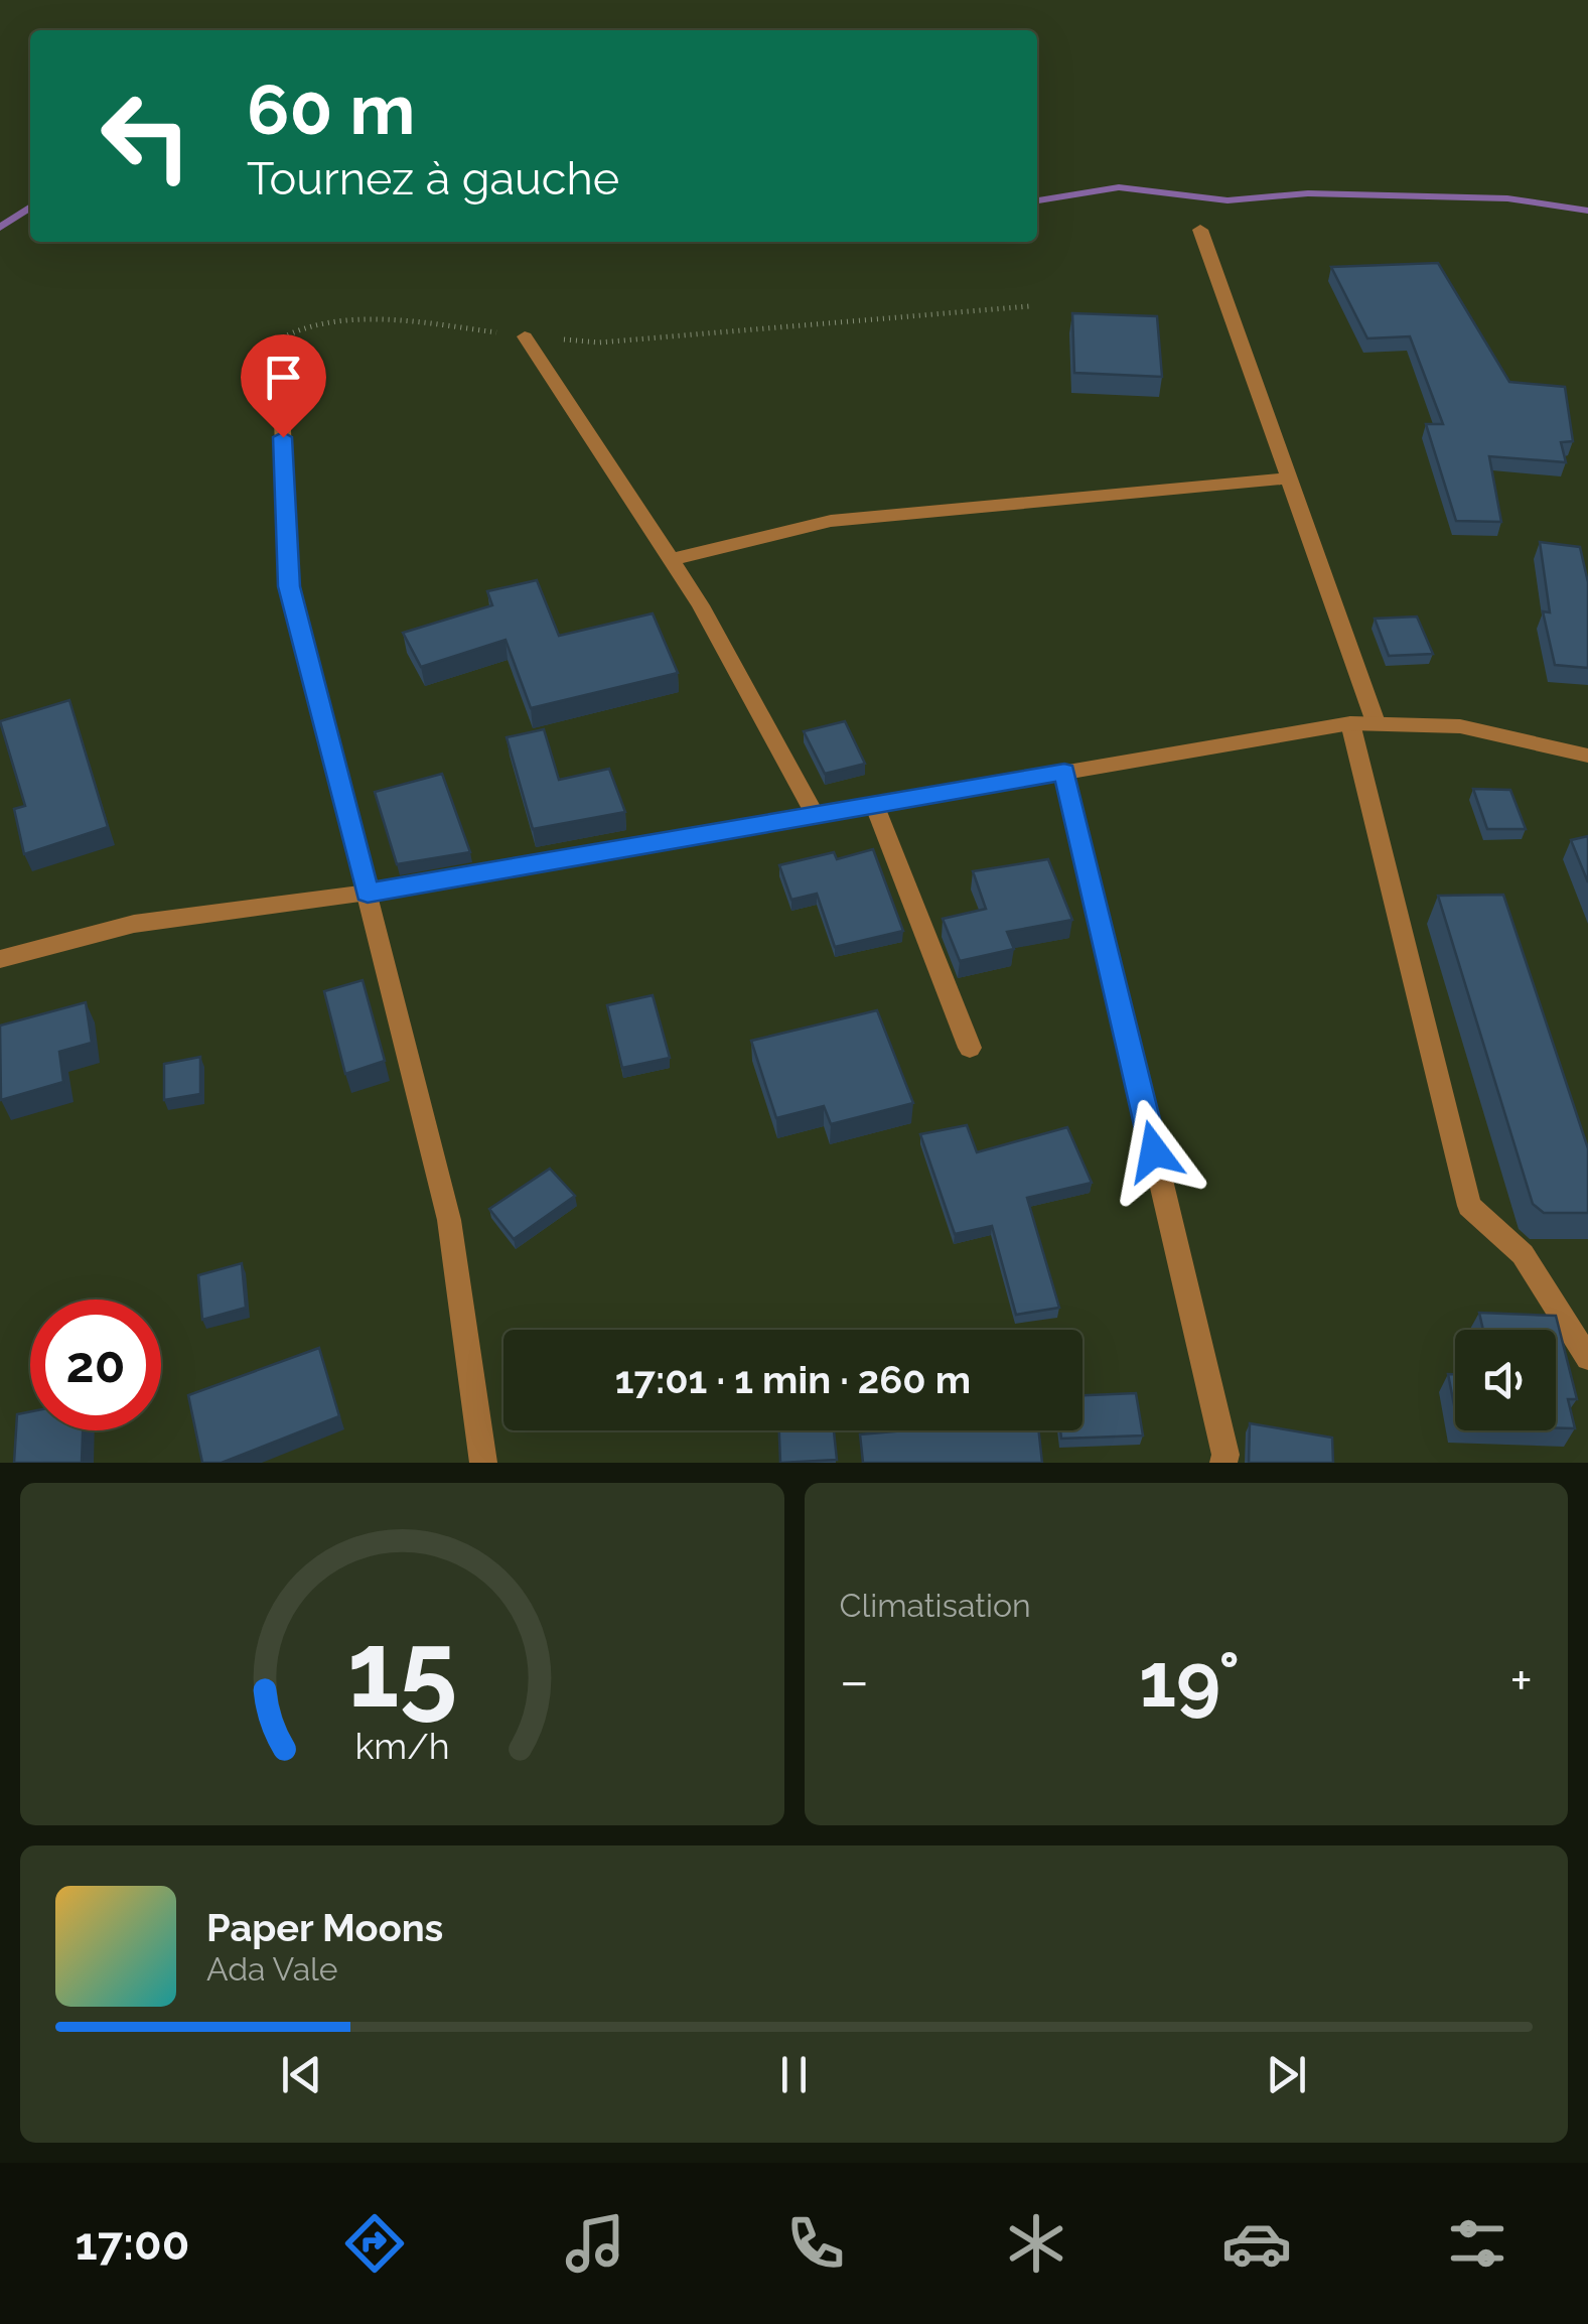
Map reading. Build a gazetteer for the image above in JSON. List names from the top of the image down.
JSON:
{
  "page": {
    "turn": ["60 m", "Tournez à gauche"],
    "limit": "20",
    "trip": "17:01 · 1 min · 260 m",
    "tile": "Climatisation",
    "heat": ["−", "19°", "+"],
    "song": ["Paper Moons", "Ada Vale"],
    "tabs": "17:00",
    "gauge": ["15", "km/h"]
  }
}
